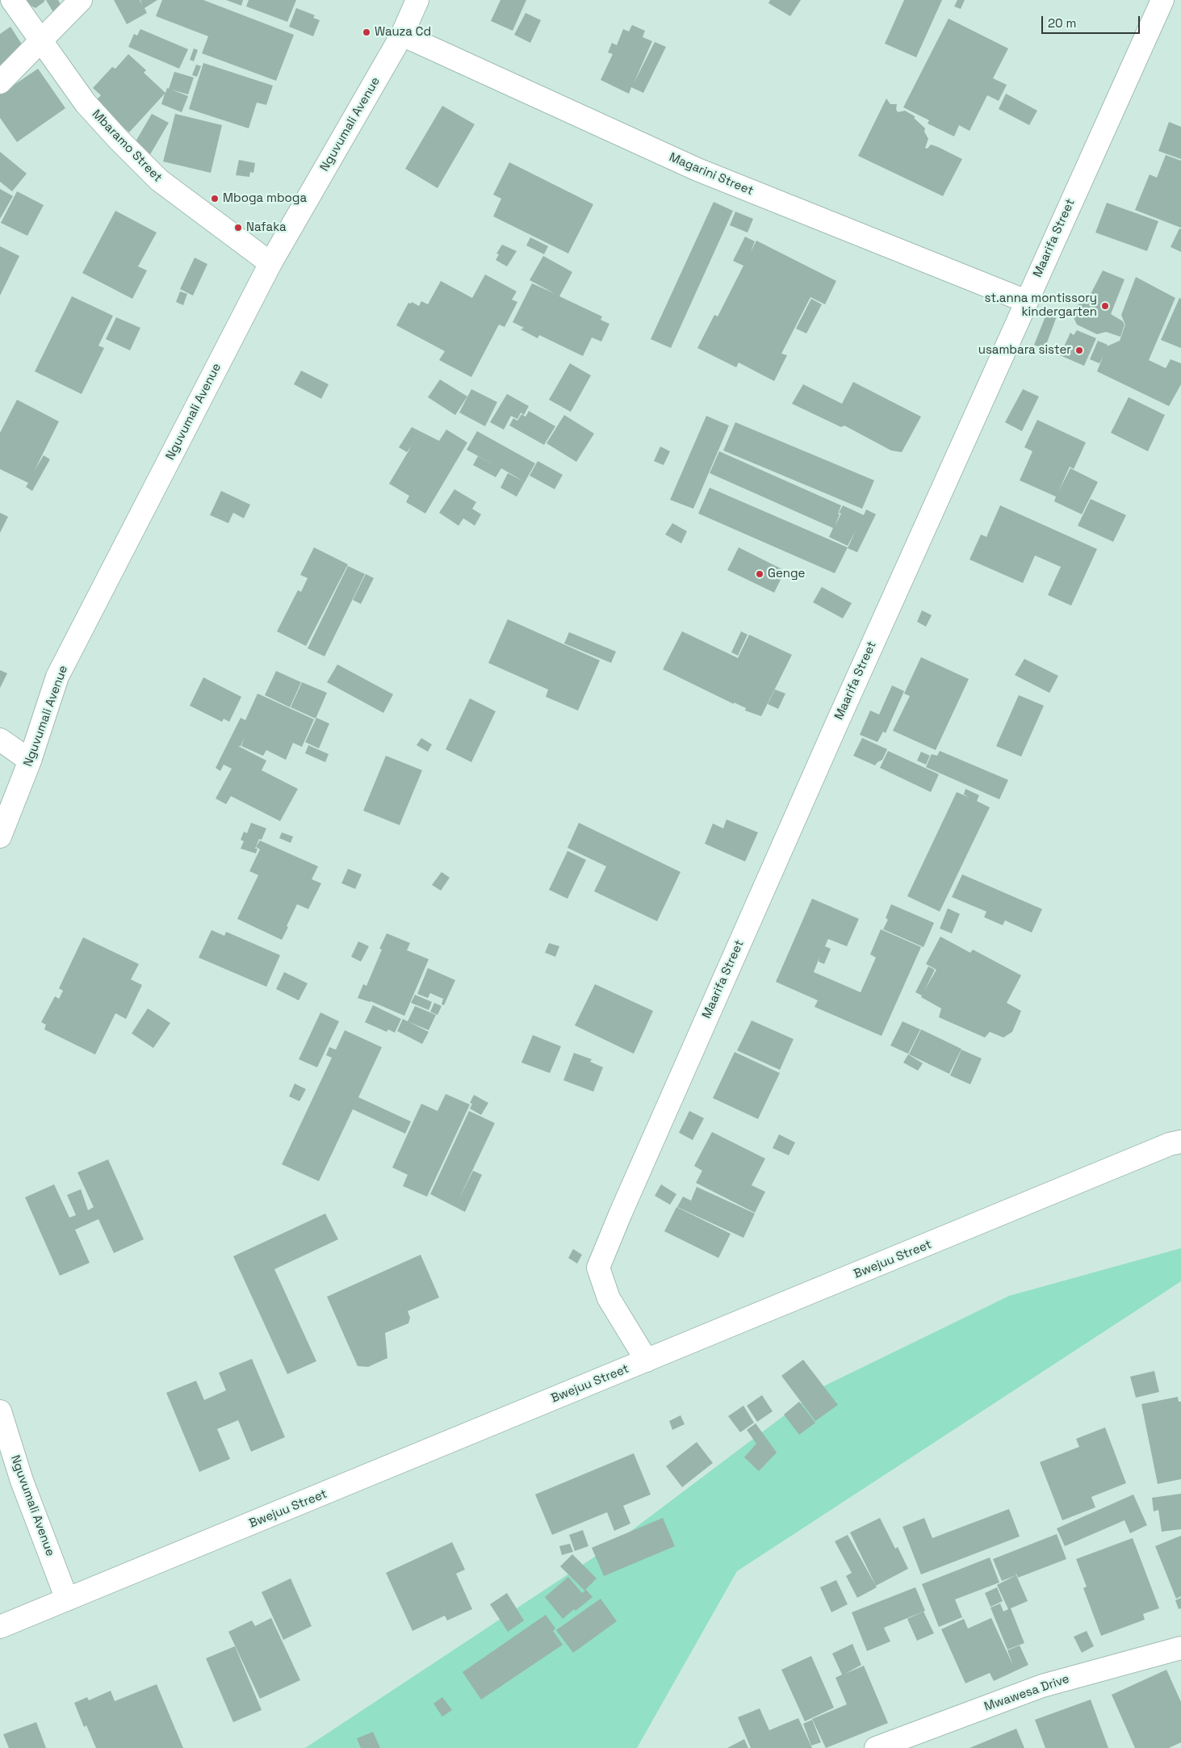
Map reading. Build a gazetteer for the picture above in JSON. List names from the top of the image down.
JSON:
{
  "streets": {
    "street": [
      "Nguvumali Avenue",
      "Mbaramo Street",
      "Magarini Street",
      "Maarifa Street",
      "Bwejuu Street",
      "Mwawesa Drive"
    ]
  },
  "crossings": [
    ["Nguvumali Avenue", "Mbaramo Street"],
    ["Nguvumali Avenue", "Magarini Street"],
    ["Nguvumali Avenue", "Bwejuu Street"],
    ["Magarini Street", "Maarifa Street"],
    ["Maarifa Street", "Bwejuu Street"]
  ],
  "places": [
    "Wauza Cd",
    "Mboga mboga",
    "Nafaka",
    "st.anna montissory kindergarten",
    "usambara sister",
    "Genge"
  ],
  "scale_bar": "20 m"
}
